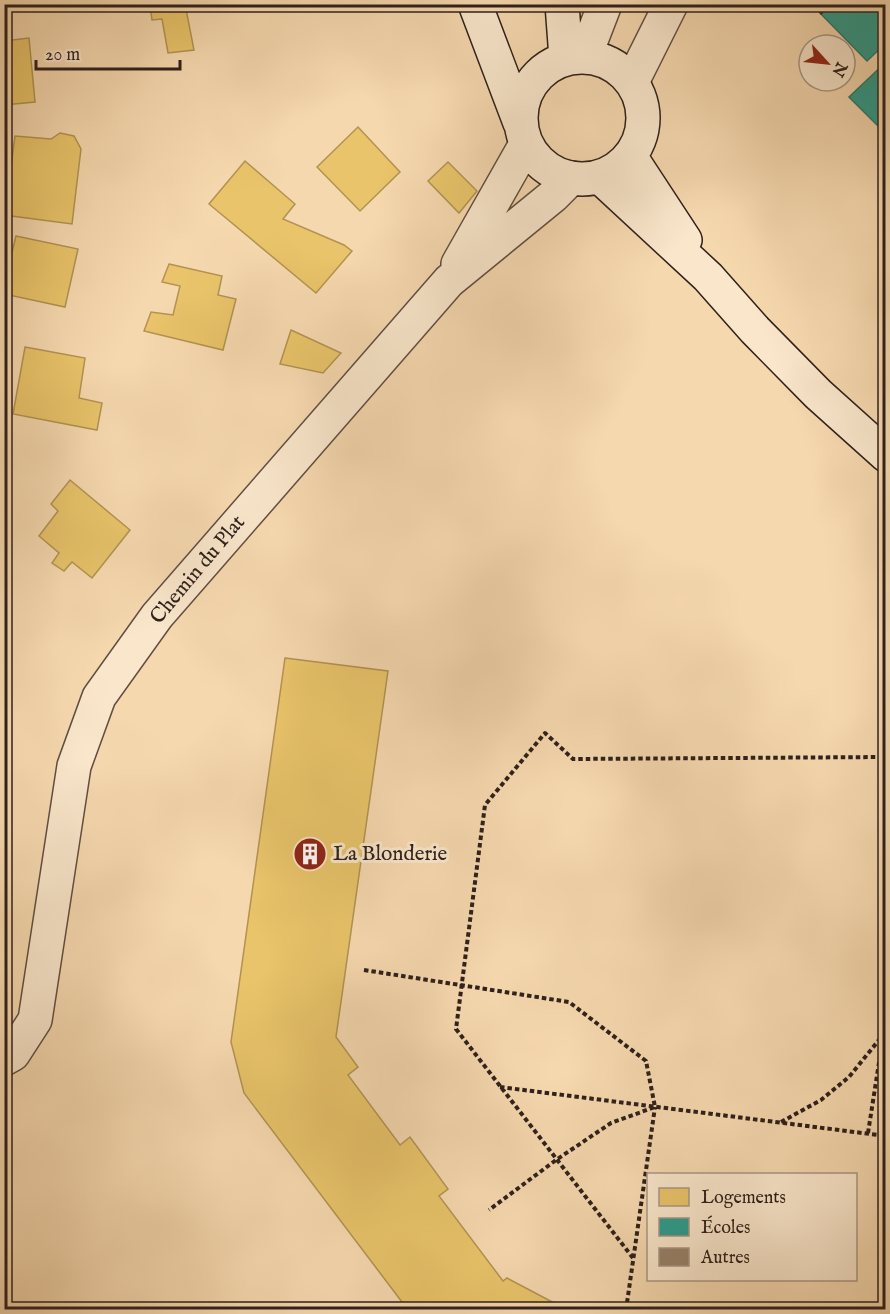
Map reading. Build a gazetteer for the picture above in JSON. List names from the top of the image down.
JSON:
{
  "streets": {
    "street": ["Chemin du Plat"]
  },
  "places": {
    "building": ["La Blonderie"]
  },
  "legend": ["Logements", "Écoles", "Autres"],
  "scale_bar": "20 m",
  "north": "bottom right"
}
